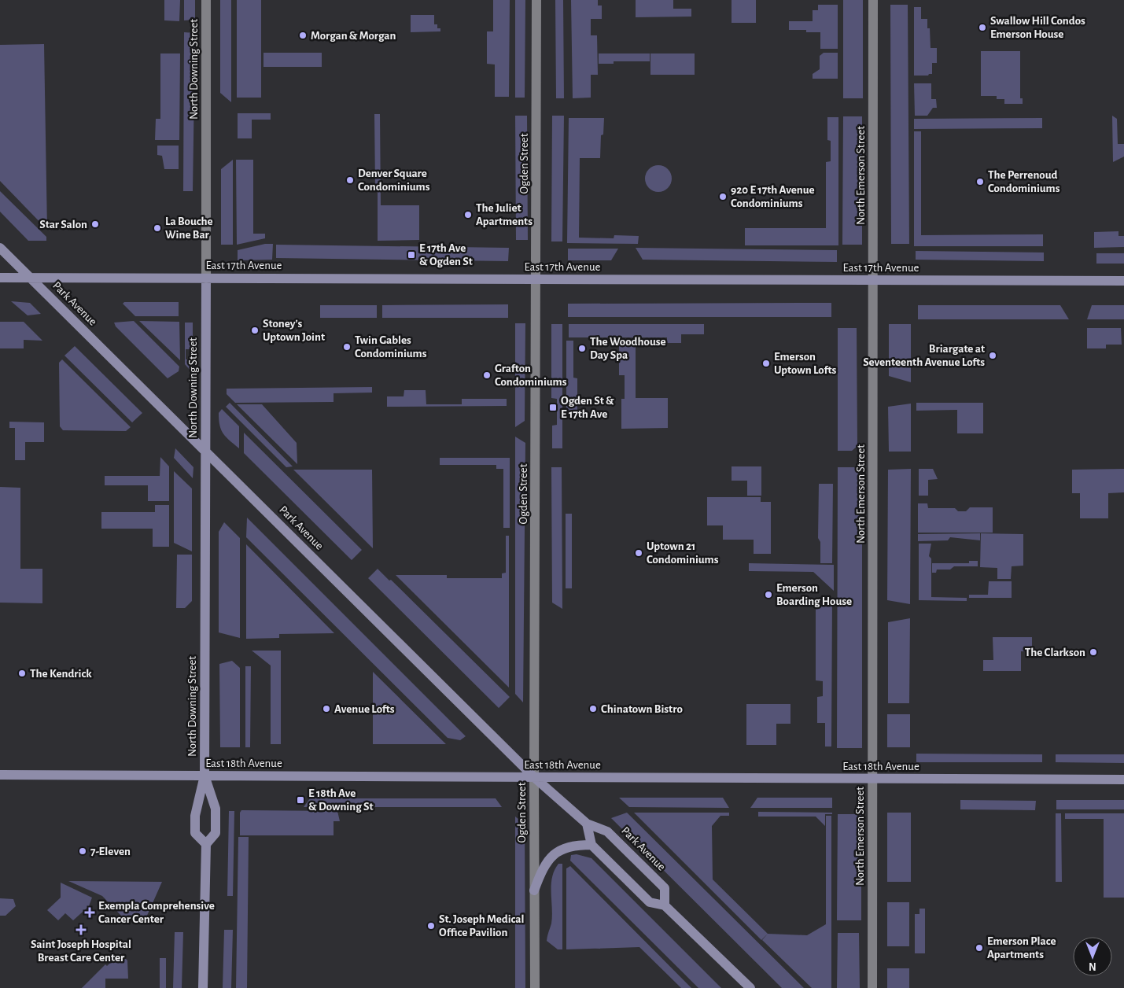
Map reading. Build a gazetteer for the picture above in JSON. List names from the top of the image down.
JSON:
{
  "streets": {
    "main road": [
      "North Downing Street",
      "East 17th Avenue",
      "Park Avenue",
      "East 18th Avenue"
    ],
    "street": ["Ogden Street", "North Emerson Street"]
  },
  "crossings": [
    ["North Downing Street", "East 17th Avenue"],
    ["North Downing Street", "Park Avenue"],
    ["North Downing Street", "East 18th Avenue"],
    ["Ogden Street", "East 17th Avenue"],
    ["Ogden Street", "Park Avenue"],
    ["Ogden Street", "East 18th Avenue"],
    ["North Emerson Street", "East 17th Avenue"],
    ["North Emerson Street", "East 18th Avenue"],
    ["East 17th Avenue", "Park Avenue"],
    ["Park Avenue", "East 18th Avenue"]
  ],
  "places": {
    "other": [
      "Swallow Hill Condos Emerson House",
      "Morgan & Morgan",
      "Denver Square Condominiums",
      "The Perrenoud Condominiums",
      "920 E 17th Avenue Condominiums",
      "The Juliet Apartments",
      "Star Salon",
      "La Bouche Wine Bar",
      "Stoney’s Uptown Joint",
      "Twin Gables Condominiums",
      "The Woodhouse Day Spa",
      "Briargate at Seventeenth Avenue Lofts",
      "Emerson Uptown Lofts",
      "Grafton Condominiums",
      "Uptown 21 Condominiums",
      "Emerson Boarding House",
      "The Clarkson",
      "The Kendrick",
      "Avenue Lofts",
      "Chinatown Bistro",
      "7-Eleven",
      "St. Joseph Medical Office Pavilion",
      "Emerson Place Apartments"
    ],
    "transit": ["E 17th Ave & Ogden St", "Ogden St & E 17th Ave", "E 18th Ave & Downing St"],
    "health": ["Exempla Comprehensive Cancer Center", "Saint Joseph Hospital Breast Care Center"]
  },
  "north": "bottom"
}
